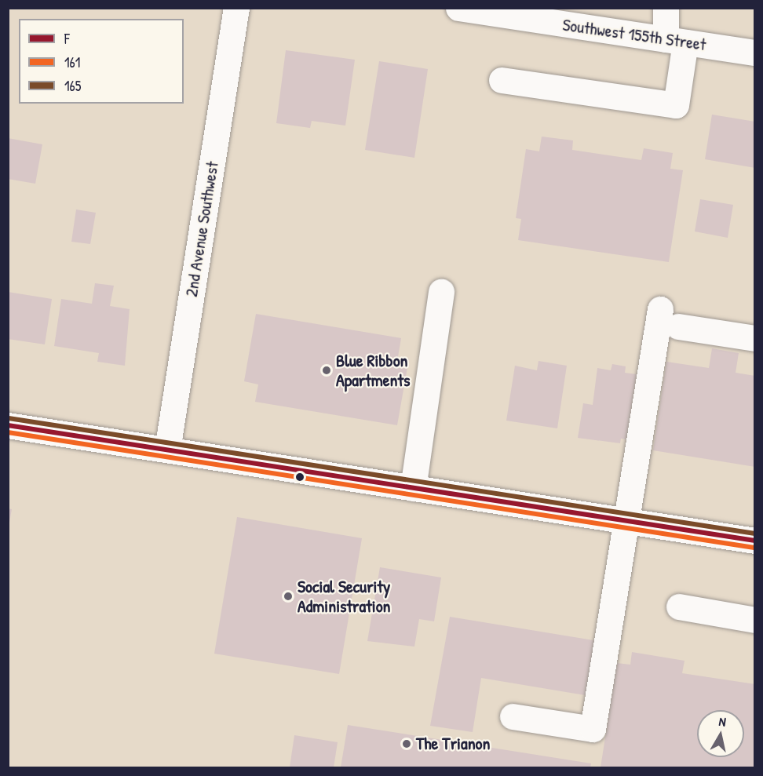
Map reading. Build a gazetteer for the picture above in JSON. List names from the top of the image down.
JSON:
{
  "streets": {
    "main road": ["Southwest 155th Street", "2nd Avenue Southwest"]
  },
  "places": ["Blue Ribbon Apartments", "Social Security Administration", "The Trianon"],
  "lines": ["transit line 165", "transit line F", "transit line 161"],
  "legend": ["F", "161", "165"],
  "north": "top"
}
